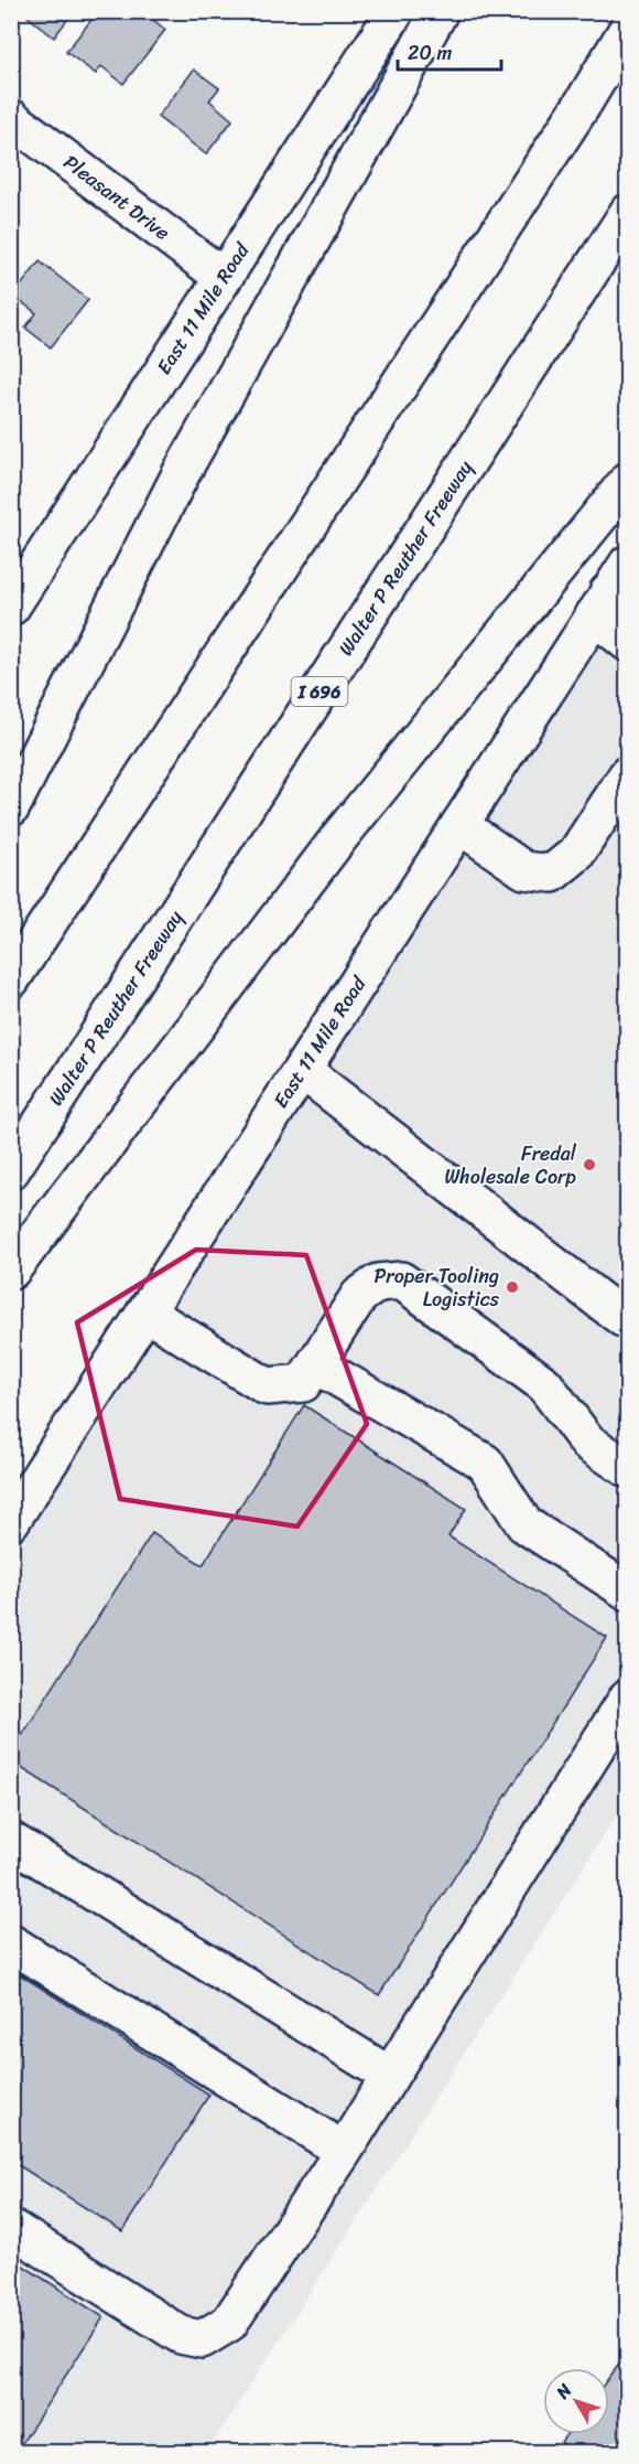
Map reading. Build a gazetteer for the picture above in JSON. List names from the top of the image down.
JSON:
{
  "streets": {
    "main road": [
      "Pleasant Drive",
      "East 11 Mile Road",
      "Walter P Reuther Freeway",
      "I 696"
    ]
  },
  "crossings": [
    ["Pleasant Drive", "East 11 Mile Road"]
  ],
  "places": ["Fredal Wholesale Corp", "Proper Tooling Logistics"],
  "scale_bar": "20 m",
  "north": "top left"
}
